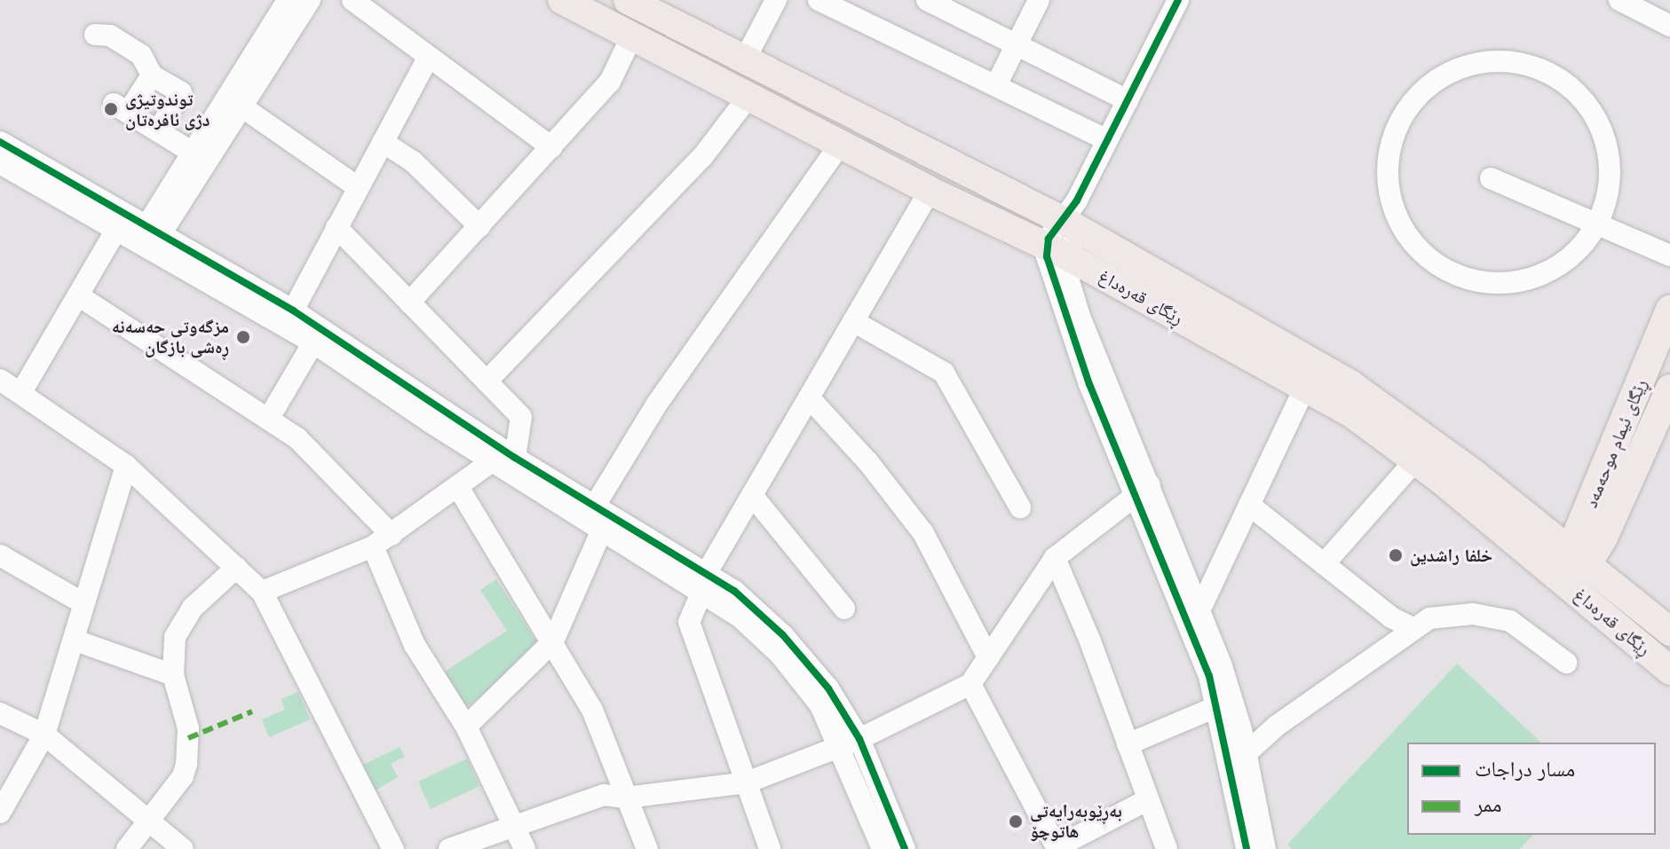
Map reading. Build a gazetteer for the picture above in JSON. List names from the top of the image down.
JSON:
{
  "streets": {
    "main road": ["ڕێگای قەرەداغ", "ڕێگای ئیمام موحەمەد"]
  },
  "crossings": [
    ["ڕێگای قەرەداغ", "ڕێگای ئیمام موحەمەد"]
  ],
  "places": [
    "توندوتیژی دژی ئافرەتان",
    "مزگەوتی حەسەنە ڕەشی بازگان",
    "خلفا راشدين",
    "بەڕێوبەرایەتی هاتوچۆ"
  ],
  "legend": ["مسار دراجات", "ممر"]
}
